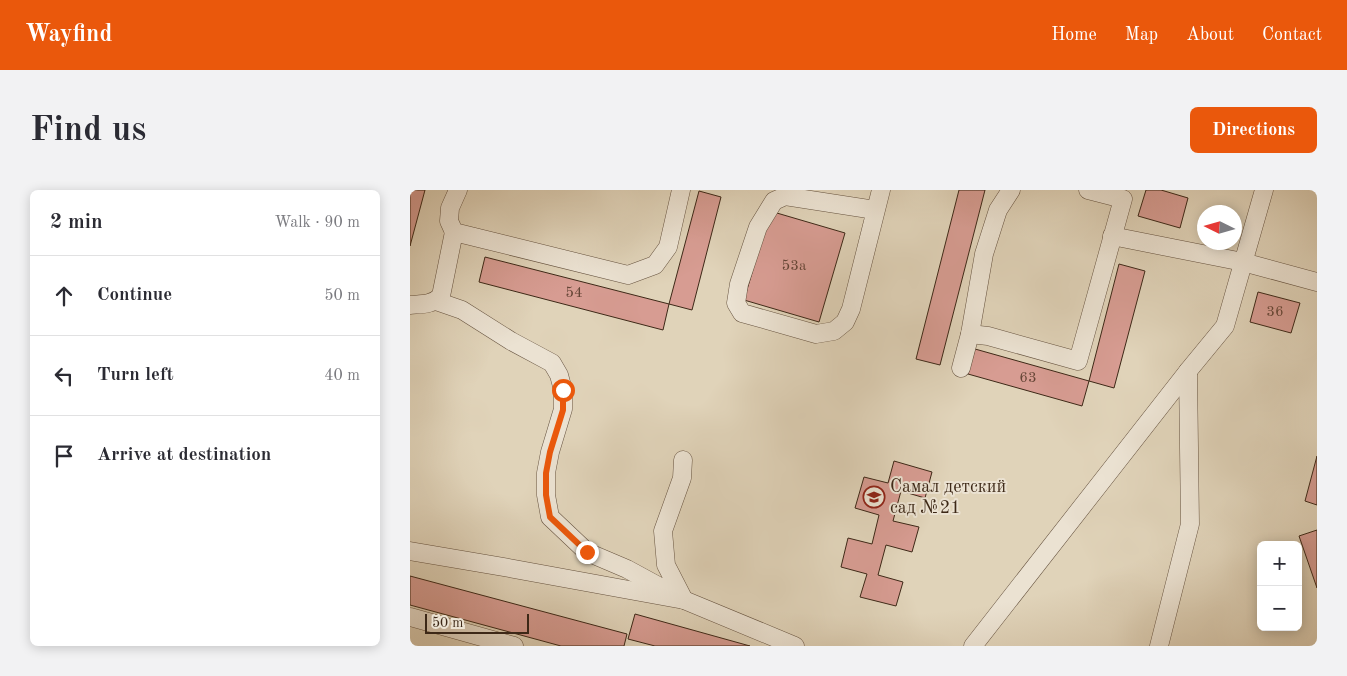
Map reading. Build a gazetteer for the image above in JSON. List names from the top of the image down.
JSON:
{
  "places": {
    "school or university": ["Самал детский сад №21"]
  },
  "house_numbers": [
    "53а",
    "54",
    "36",
    "63"
  ],
  "scale_bar": "50 m",
  "north": "left",
  "page": {
    "header": "Wayfind",
    "nav": [
      "Home",
      "Map",
      "About",
      "Contact"
    ],
    "buttons": "Directions",
    "title": "Find us",
    "heading": ["2 min", "Walk · 90 m"],
    "list": [
      ["Continue", "50 m"],
      ["Turn left", "40 m"],
      "Arrive at destination"
    ],
    "map_buttons": ["+", "−"],
    "scale": "50 m"
  }
}
